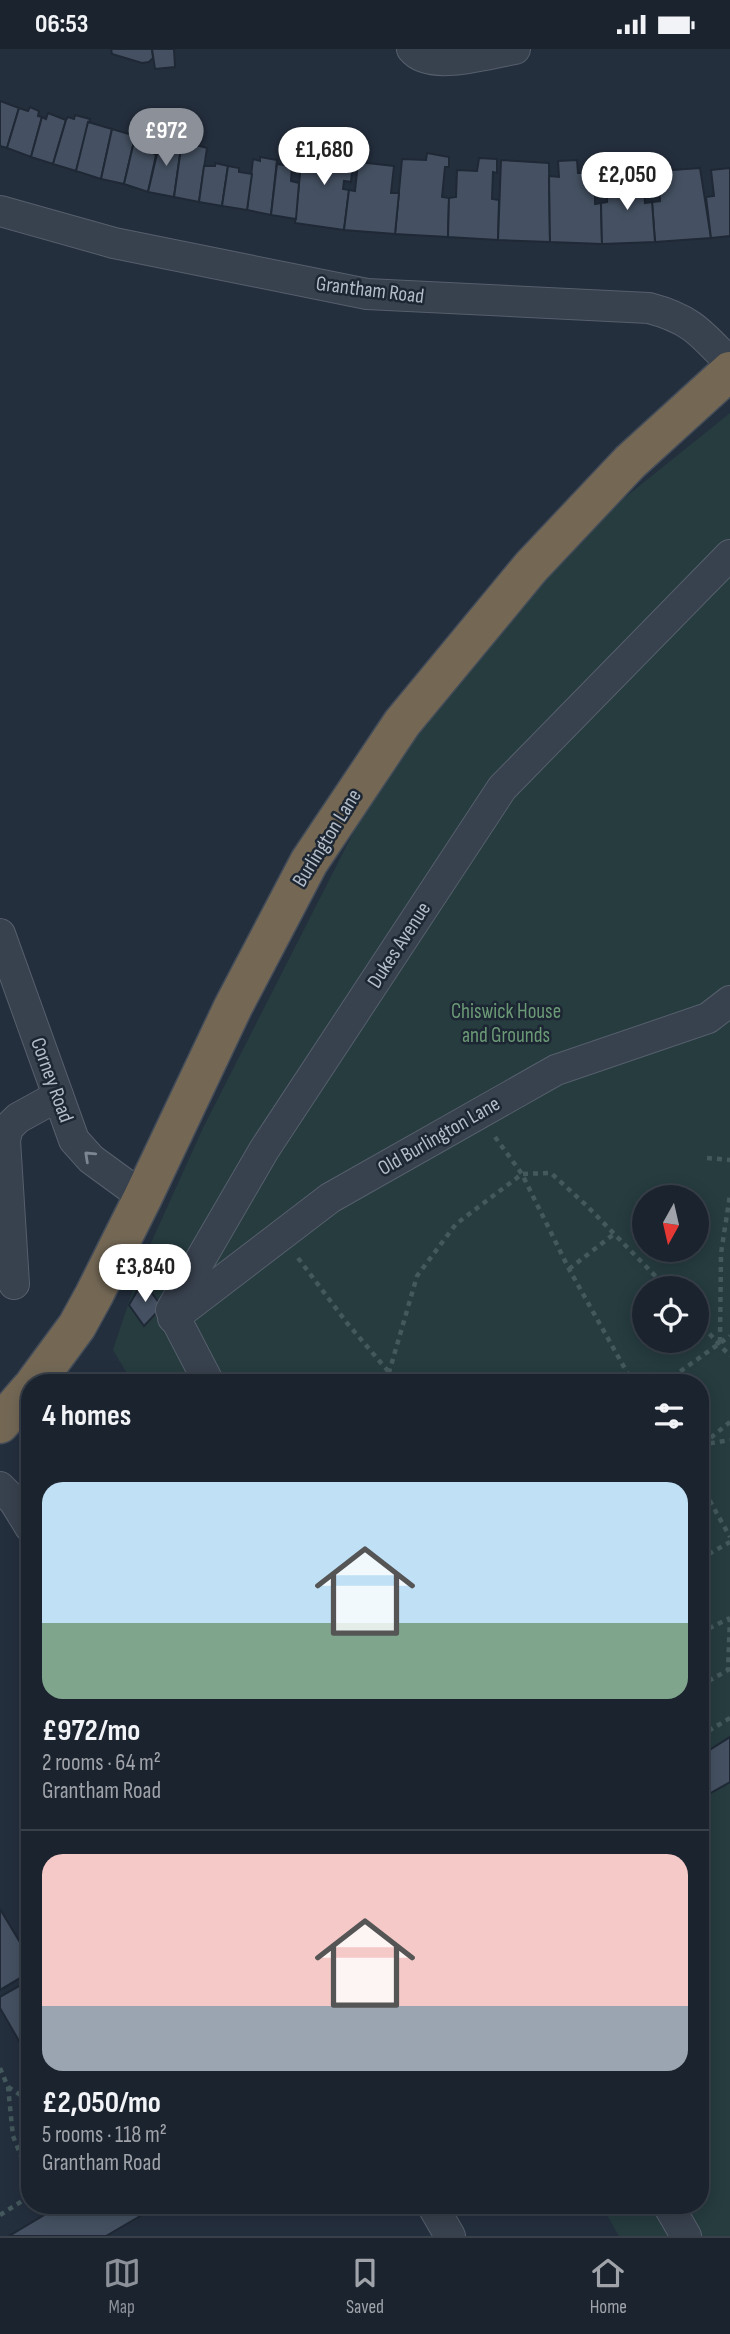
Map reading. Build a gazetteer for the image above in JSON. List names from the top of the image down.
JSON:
{
  "streets": {
    "highway": ["Burlington Lane"],
    "street": [
      "Grantham Road",
      "Dukes Avenue",
      "Corney Road",
      "Old Burlington Lane"
    ]
  },
  "crossings": [
    ["Burlington Lane", "Corney Road"],
    ["Dukes Avenue", "Old Burlington Lane"]
  ],
  "one_way": ["Corney Road"],
  "parks": ["Chiswick House and Grounds"],
  "north": "bottom",
  "page": {
    "status": "06:53",
    "price": [
      "£972",
      "£1,680",
      "£2,050",
      "£3,840"
    ],
    "heading": "4 homes",
    "list": [
      {
        "name": "£972/mo",
        "note": "2 rooms · 64 m² · Grantham Road"
      },
      {
        "name": "£2,050/mo",
        "note": "5 rooms · 118 m² · Grantham Road"
      }
    ],
    "tabs": ["Map", "Saved", "Home"]
  }
}
